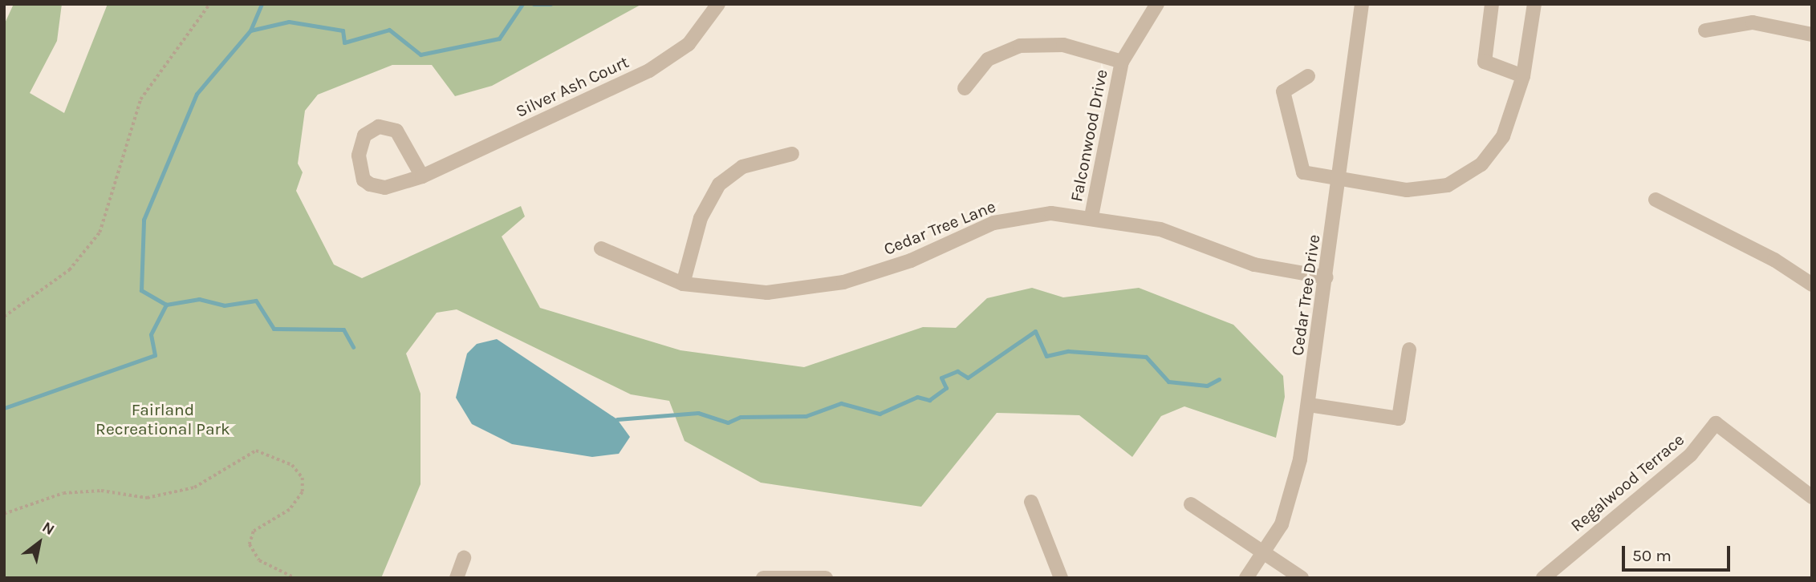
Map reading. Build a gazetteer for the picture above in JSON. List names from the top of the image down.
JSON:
{
  "streets": {
    "street": [
      "Silver Ash Court",
      "Falconwood Drive",
      "Cedar Tree Lane",
      "Cedar Tree Drive",
      "Regalwood Terrace"
    ]
  },
  "crossings": [
    ["Falconwood Drive", "Cedar Tree Lane"],
    ["Cedar Tree Lane", "Cedar Tree Drive"]
  ],
  "parks": ["Fairland Recreational Park"],
  "scale_bar": "50 m",
  "north": "top right"
}
